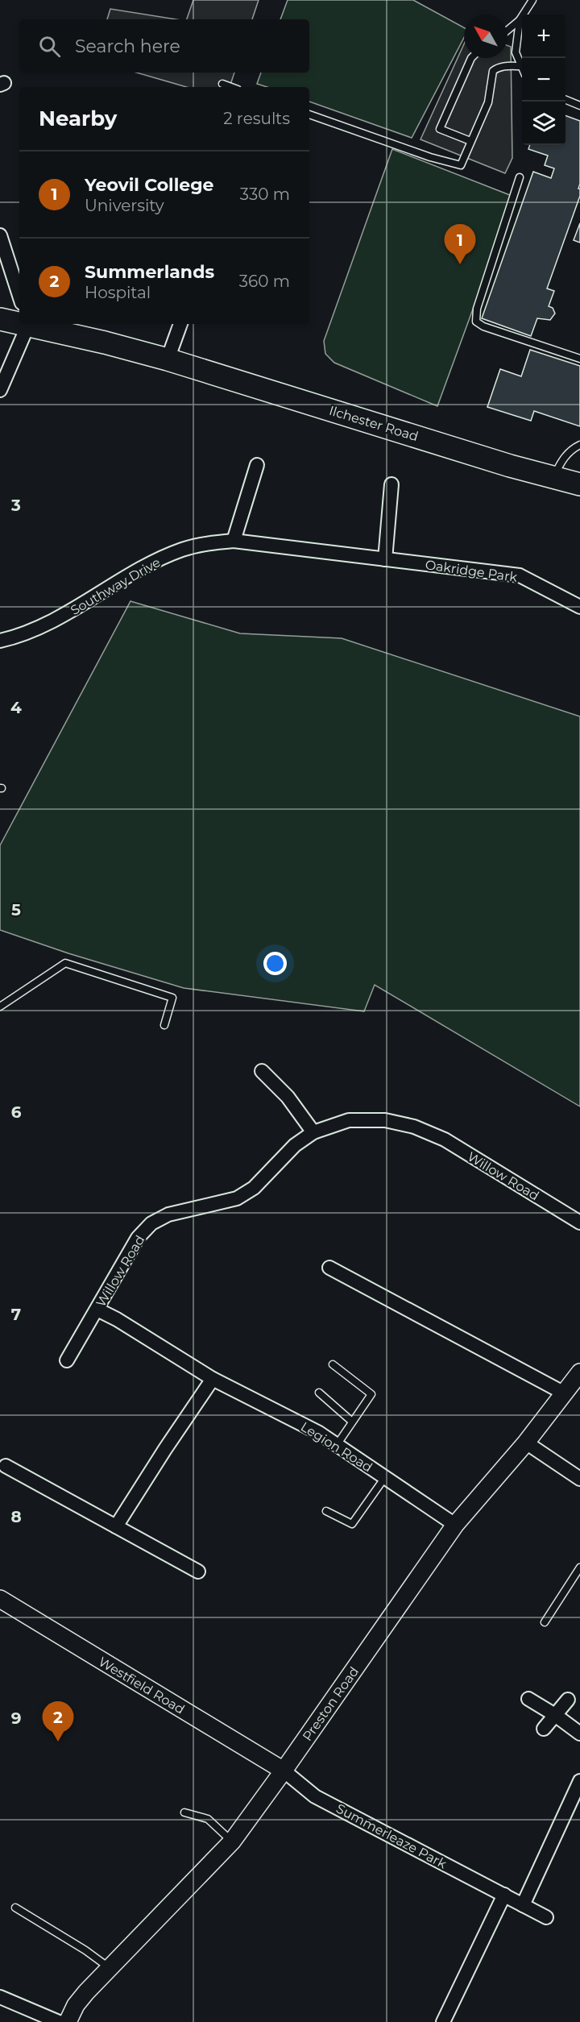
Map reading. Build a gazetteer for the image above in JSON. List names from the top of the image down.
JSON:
{
  "streets": {
    "highway": ["Ilchester Road"],
    "street": [
      "Oakridge Park",
      "Southway Drive",
      "Willow Road",
      "Legion Road",
      "Westfield Road",
      "Preston Road",
      "Summerleaze Park"
    ]
  },
  "crossings": [
    ["Oakridge Park", "Southway Drive"],
    ["Willow Road", "Legion Road"],
    ["Legion Road", "Preston Road"],
    ["Westfield Road", "Preston Road"],
    ["Westfield Road", "Summerleaze Park"],
    ["Preston Road", "Summerleaze Park"]
  ],
  "north": "top left",
  "page": {
    "map_buttons": ["+", "−"],
    "search": "Search here",
    "heading": ["Nearby", "2 results"],
    "list": [
      {
        "mark": "1",
        "name": "Yeovil College",
        "note": "University",
        "value": "330 m"
      },
      {
        "mark": "2",
        "name": "Summerlands",
        "note": "Hospital",
        "value": "360 m"
      }
    ],
    "pins": ["1", "2"]
  },
  "grid": {
    "rows": [
      "3",
      "4",
      "5",
      "6",
      "7",
      "8",
      "9"
    ]
  }
}
